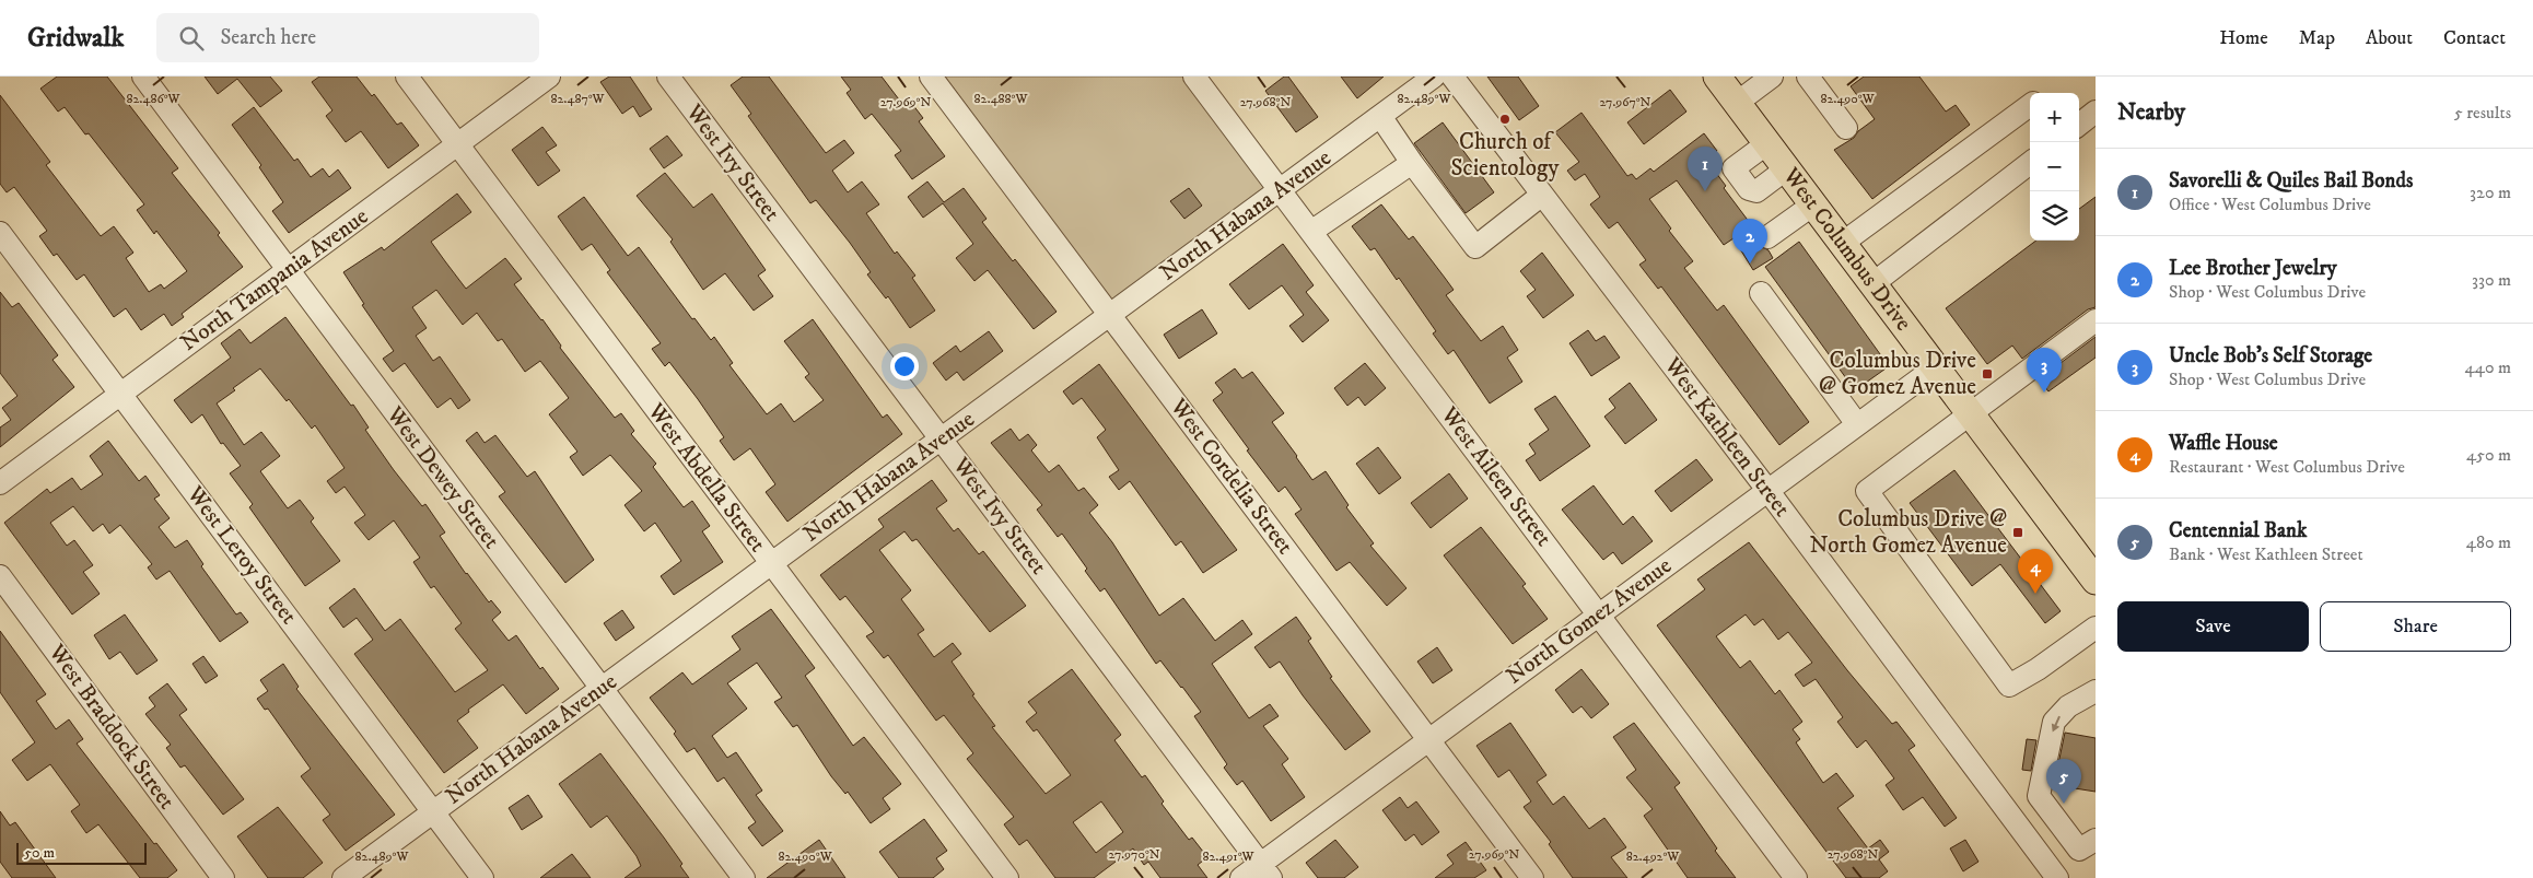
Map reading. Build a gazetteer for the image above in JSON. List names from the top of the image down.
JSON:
{
  "streets": {
    "main road": ["West Columbus Drive"],
    "street": [
      "West Ivy Street",
      "North Habana Avenue",
      "North Tampania Avenue",
      "West Kathleen Street",
      "West Cordelia Street",
      "West Aileen Street",
      "West Dewey Street",
      "West Abdella Street",
      "West Leroy Street",
      "North Gomez Avenue",
      "West Braddock Street"
    ]
  },
  "crossings": [
    ["West Ivy Street", "North Habana Avenue"],
    ["West Ivy Street", "North Gomez Avenue"],
    ["North Habana Avenue", "West Cordelia Street"],
    ["North Habana Avenue", "West Aileen Street"],
    ["North Habana Avenue", "West Dewey Street"],
    ["North Habana Avenue", "West Abdella Street"],
    ["North Habana Avenue", "West Leroy Street"],
    ["West Columbus Drive", "North Gomez Avenue"],
    ["North Tampania Avenue", "West Dewey Street"],
    ["North Tampania Avenue", "West Abdella Street"],
    ["North Tampania Avenue", "West Leroy Street"],
    ["West Kathleen Street", "North Gomez Avenue"],
    ["West Cordelia Street", "North Gomez Avenue"],
    ["West Aileen Street", "North Gomez Avenue"]
  ],
  "places": {
    "other": ["Church of Scientology"],
    "transit": ["Columbus Drive @ Gomez Avenue", "Columbus Drive @ North Gomez Avenue"]
  },
  "scale_bar": "50 m",
  "page": {
    "header": "Gridwalk",
    "search": "Search here",
    "nav": [
      "Home",
      "Map",
      "About",
      "Contact"
    ],
    "heading": ["Nearby", "5 results"],
    "map_buttons": ["+", "−"],
    "pins": [
      "1",
      "2",
      "3",
      "4",
      "5"
    ],
    "list": [
      {
        "mark": "1",
        "name": "Savorelli & Quiles Bail Bonds",
        "note": "Office · West Columbus Drive",
        "value": "320 m"
      },
      {
        "mark": "2",
        "name": "Lee Brother Jewelry",
        "note": "Shop · West Columbus Drive",
        "value": "330 m"
      },
      {
        "mark": "3",
        "name": "Uncle Bob's Self Storage",
        "note": "Shop · West Columbus Drive",
        "value": "440 m"
      },
      {
        "mark": "4",
        "name": "Waffle House",
        "note": "Restaurant · West Columbus Drive",
        "value": "450 m"
      },
      {
        "mark": "5",
        "name": "Centennial Bank",
        "note": "Bank · West Kathleen Street",
        "value": "480 m"
      }
    ],
    "buttons": ["Save", "Share"],
    "scale": "50 m"
  },
  "coordinates": [
    "82.486°W",
    "82.487°W",
    "82.488°W",
    "82.489°W",
    "82.490°W",
    "27.969°N",
    "27.968°N",
    "27.967°N",
    "27.970°N",
    "82.491°W",
    "82.492°W"
  ]
}
